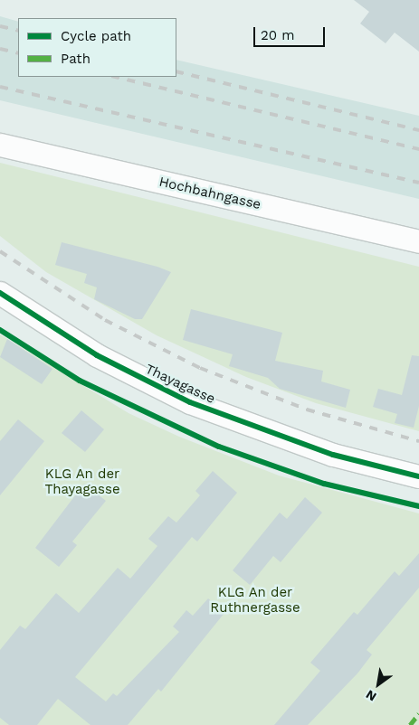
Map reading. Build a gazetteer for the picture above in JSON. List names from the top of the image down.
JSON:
{
  "streets": {
    "street": ["Hochbahngasse", "Thayagasse"]
  },
  "parks": ["KLG An der Thayagasse", "KLG An der Ruthnergasse"],
  "legend": ["Cycle path", "Path"],
  "scale_bar": "20 m",
  "north": "bottom left"
}
